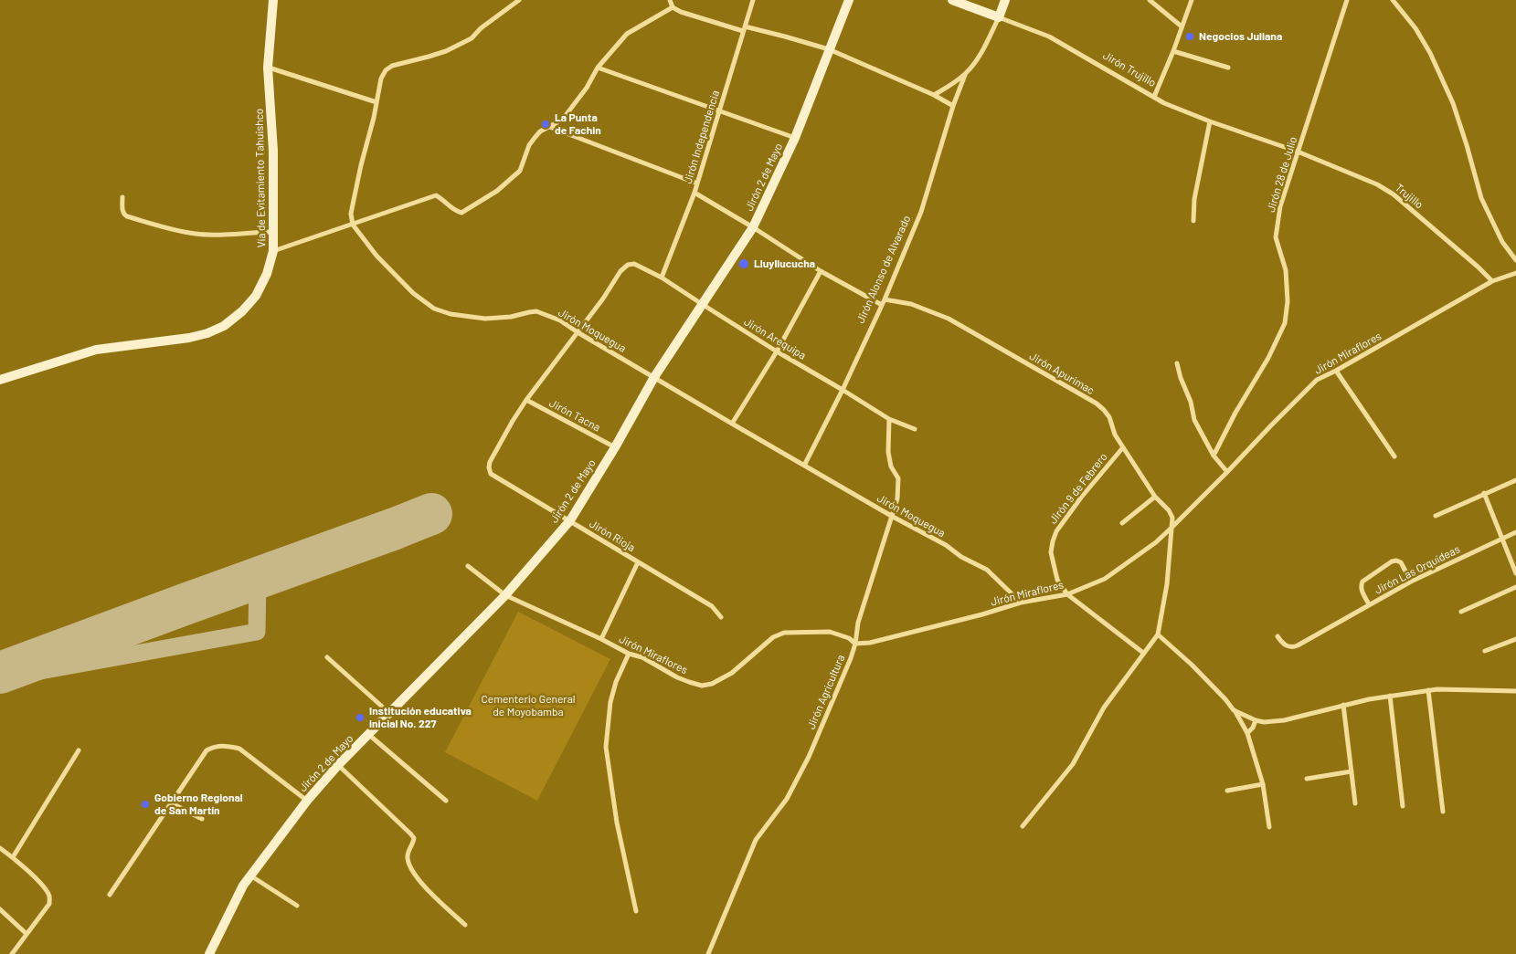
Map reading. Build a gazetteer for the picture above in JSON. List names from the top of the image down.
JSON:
{
  "streets": {
    "main road": [
      "Jirón Trujillo",
      "Jirón 2 de Mayo",
      "Vía de Evitamiento Tahuishco",
      "Jirón Alonso de Alvarado"
    ],
    "street": [
      "Jirón Independencia",
      "Jirón 28 de Julio",
      "Trujillo",
      "Jirón Moquegua",
      "Jirón Arequipa",
      "Jirón Miraflores",
      "Jirón Apurimac",
      "Jirón Tacna",
      "Jirón 9 de Febrero",
      "Jirón Rioja",
      "Jirón Las Orquídeas",
      "Jirón Agricultura"
    ]
  },
  "crossings": [
    ["Jirón Trujillo", "Jirón 28 de Julio"],
    ["Jirón Trujillo", "Trujillo"],
    ["Jirón Trujillo", "Jirón Alonso de Alvarado"],
    ["Jirón Independencia", "Jirón Arequipa"],
    ["Jirón 28 de Julio", "Trujillo"],
    ["Jirón 2 de Mayo", "Jirón Moquegua"],
    ["Jirón 2 de Mayo", "Jirón Arequipa"],
    ["Jirón 2 de Mayo", "Jirón Miraflores"],
    ["Jirón 2 de Mayo", "Jirón Tacna"],
    ["Jirón 2 de Mayo", "Jirón Rioja"],
    ["Trujillo", "Jirón Miraflores"],
    ["Jirón Alonso de Alvarado", "Jirón Moquegua"],
    ["Jirón Alonso de Alvarado", "Jirón Arequipa"],
    ["Jirón Alonso de Alvarado", "Jirón Apurimac"],
    ["Jirón Moquegua", "Jirón Arequipa"],
    ["Jirón Moquegua", "Jirón Miraflores"],
    ["Jirón Moquegua", "Jirón Agricultura"],
    ["Jirón Arequipa", "Jirón Agricultura"],
    ["Jirón Miraflores", "Jirón Apurimac"],
    ["Jirón Miraflores", "Jirón 9 de Febrero"],
    ["Jirón Miraflores", "Jirón Agricultura"],
    ["Jirón Apurimac", "Jirón 9 de Febrero"],
    ["Jirón Tacna", "Jirón Rioja"]
  ],
  "parks": ["Cementerio General de Moyobamba"],
  "places": [
    "Negocios Juliana",
    "La Punta de Fachin",
    "Lluyllucucha",
    "Institución educativa inicial No. 227",
    "Gobierno Regional de San Martín"
  ]
}
